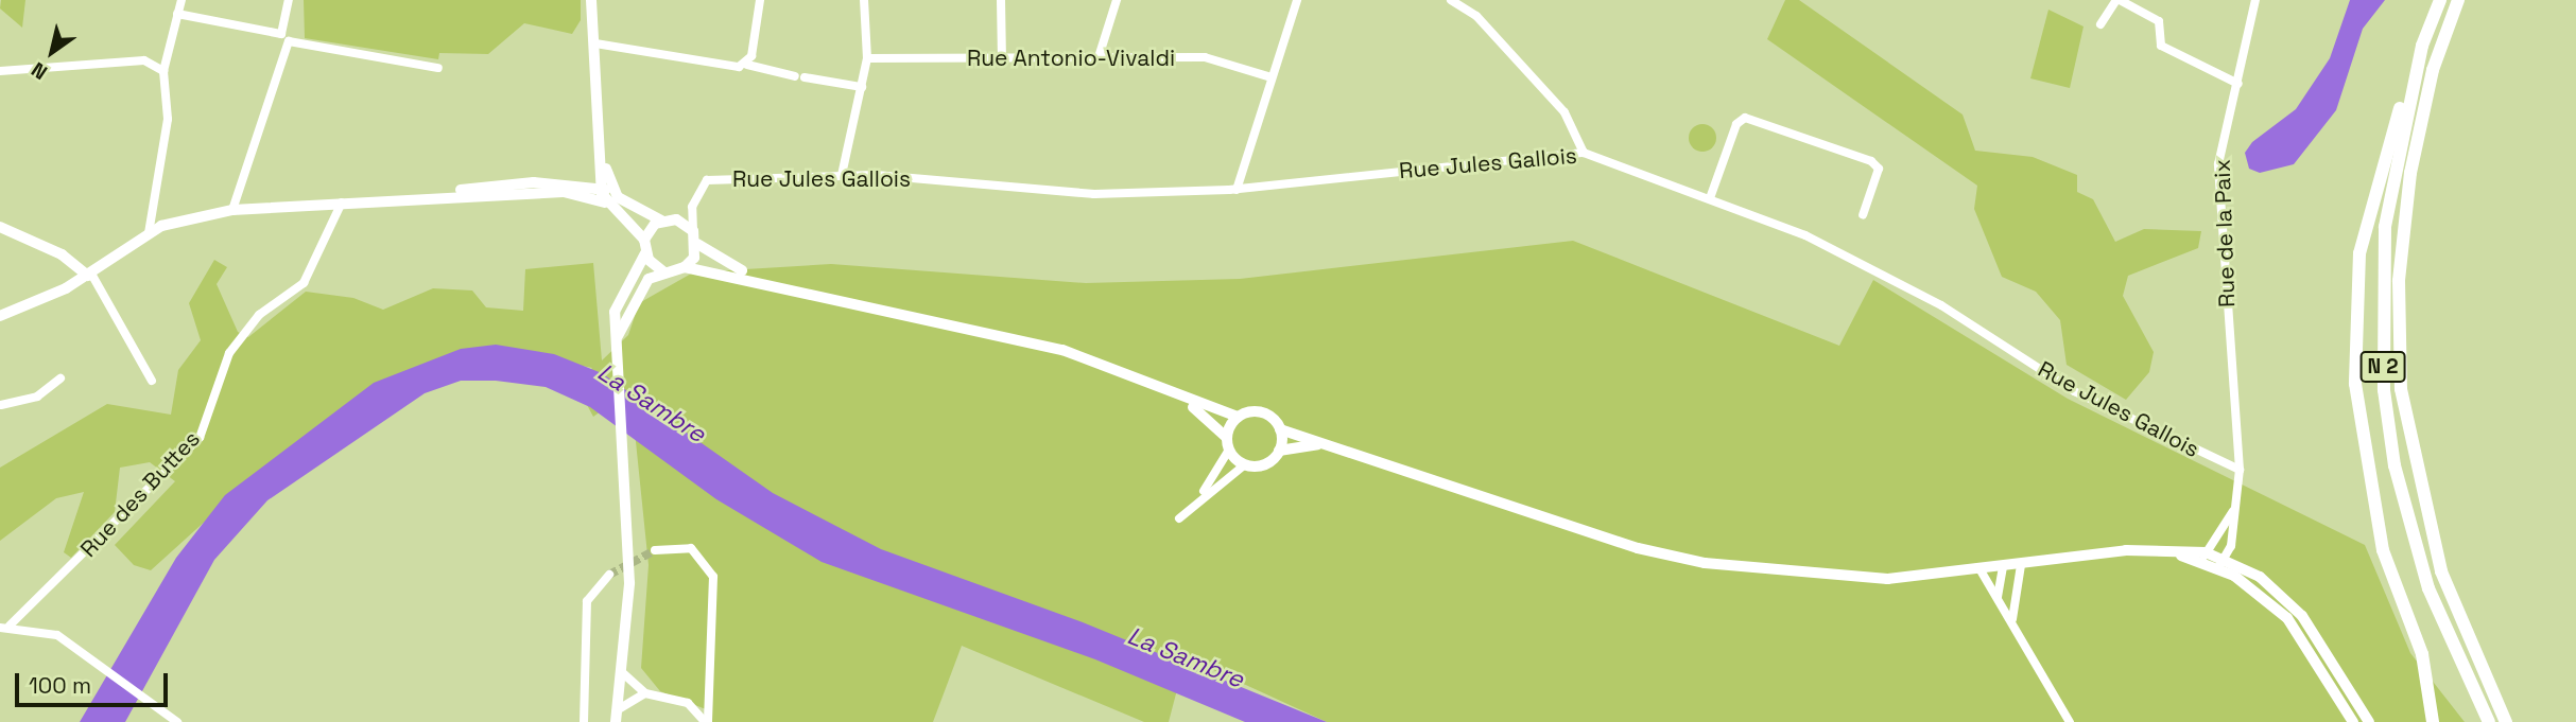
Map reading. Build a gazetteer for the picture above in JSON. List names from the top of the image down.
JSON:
{
  "streets": {
    "highway": ["N 2"],
    "street": [
      "Rue Antonio-Vivaldi",
      "Rue Jules Gallois",
      "Rue de la Paix",
      "Rue des Buttes"
    ]
  },
  "crossings": [
    ["Rue Jules Gallois", "Rue de la Paix"]
  ],
  "water": ["La Sambre"],
  "scale_bar": "100 m",
  "north": "bottom left"
}
